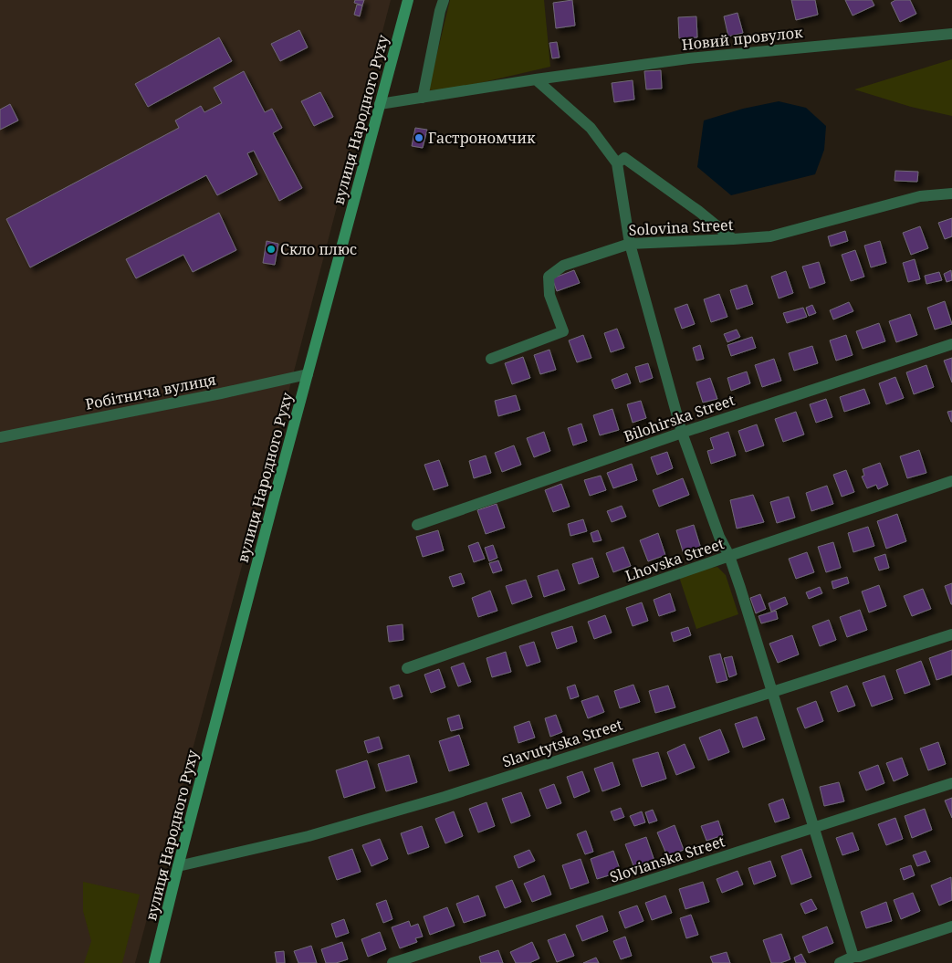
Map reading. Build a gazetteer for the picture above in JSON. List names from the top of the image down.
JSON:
{
  "streets": {
    "main road": ["вулиця Народного Руху"],
    "street": [
      "Новий провулок",
      "Solovina Street",
      "Робітнича вулиця",
      "Bilohirska Street",
      "Lhovska Street",
      "Slavutytska Street",
      "Slovianska Street"
    ]
  },
  "crossings": [
    ["Новий провулок", "вулиця Народного Руху"],
    ["вулиця Народного Руху", "Робітнича вулиця"],
    ["вулиця Народного Руху", "Slavutytska Street"]
  ],
  "places": ["Гастрономчик", "Скло плюс"]
}
